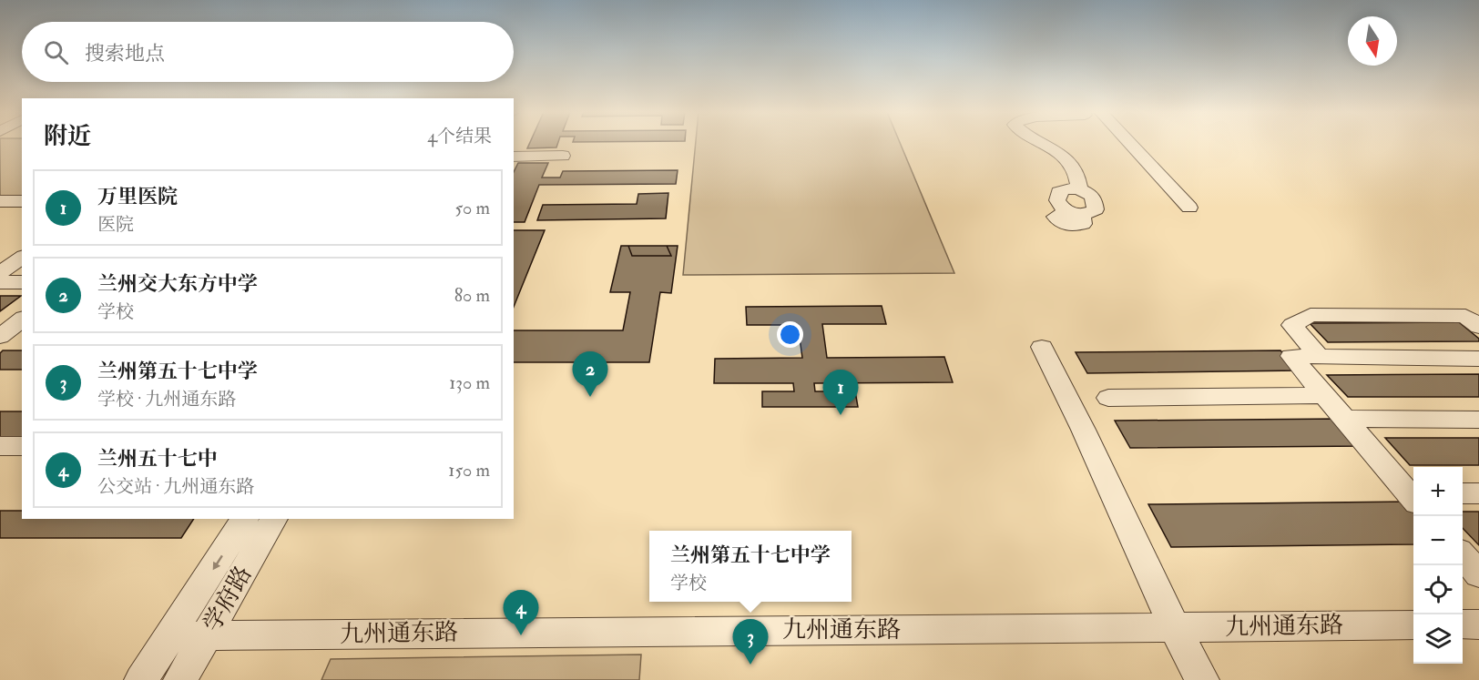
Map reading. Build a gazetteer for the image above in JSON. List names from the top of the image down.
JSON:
{
  "streets": {
    "street": ["学府路", "九州通东路"]
  },
  "crossings": [
    ["学府路", "九州通东路"]
  ],
  "north": "bottom",
  "page": {
    "search": "搜索地点",
    "heading": ["附近", "4个结果"],
    "list": [
      {
        "mark": "1",
        "name": "万里医院",
        "note": "医院",
        "value": "50 m"
      },
      {
        "mark": "2",
        "name": "兰州交大东方中学",
        "note": "学校",
        "value": "80 m"
      },
      {
        "mark": "3",
        "name": "兰州第五十七中学",
        "note": "学校 · 九州通东路",
        "value": "130 m"
      },
      {
        "mark": "4",
        "name": "兰州五十七中",
        "note": "公交站 · 九州通东路",
        "value": "150 m"
      }
    ],
    "pins": [
      "2",
      "1",
      "4",
      "3"
    ],
    "map_buttons": ["+", "−"],
    "popup": ["兰州第五十七中学", "学校"]
  }
}
